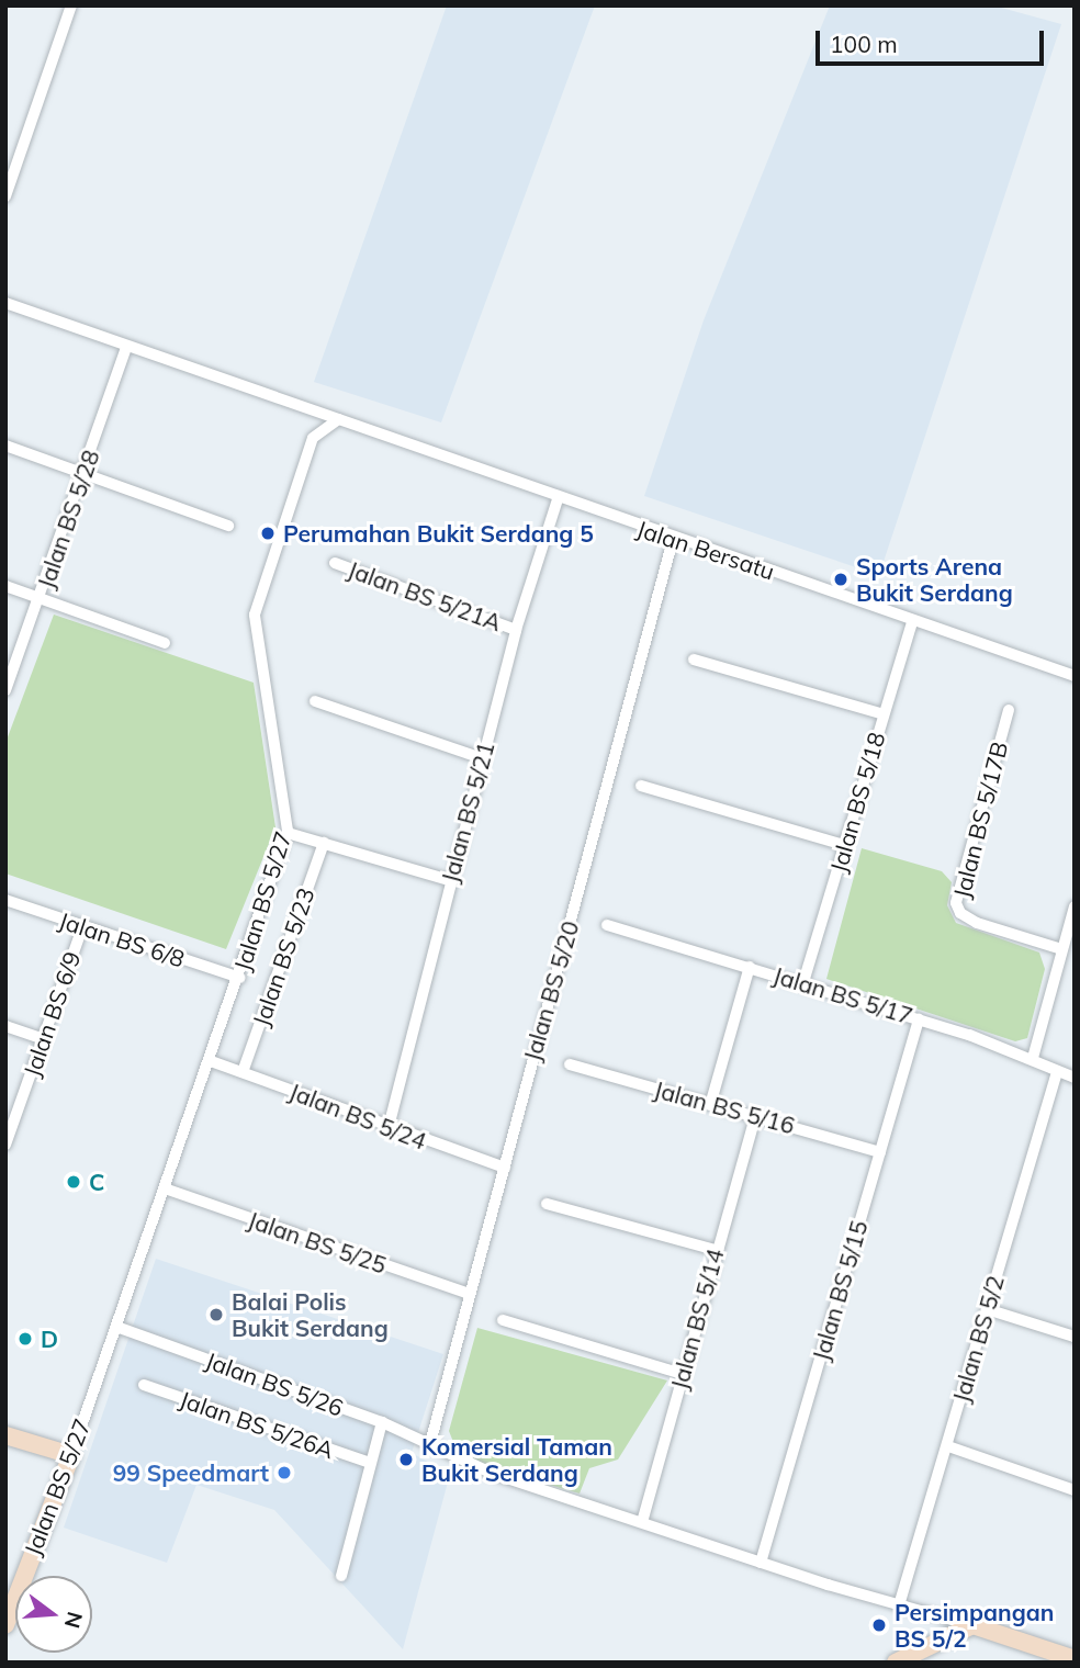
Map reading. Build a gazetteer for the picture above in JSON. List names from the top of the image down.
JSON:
{
  "streets": {
    "street": [
      "Jalan BS 5/28",
      "Jalan Bersatu",
      "Jalan BS 5/21A",
      "Jalan BS 5/18",
      "Jalan BS 5/21",
      "Jalan BS 5/17B",
      "Jalan BS 5/27",
      "Jalan BS 6/8",
      "Jalan BS 5/23",
      "Jalan BS 5/20",
      "Jalan BS 5/17",
      "Jalan BS 6/9",
      "Jalan BS 5/16",
      "Jalan BS 5/24",
      "Jalan BS 5/25",
      "Jalan BS 5/15",
      "Jalan BS 5/14",
      "Jalan BS 5/2",
      "Jalan BS 5/26",
      "Jalan BS 5/26A"
    ]
  },
  "crossings": [
    ["Jalan Bersatu", "Jalan BS 5/18"],
    ["Jalan Bersatu", "Jalan BS 5/21"],
    ["Jalan Bersatu", "Jalan BS 5/27"],
    ["Jalan Bersatu", "Jalan BS 5/20"],
    ["Jalan BS 5/21A", "Jalan BS 5/21"],
    ["Jalan BS 5/18", "Jalan BS 5/17"],
    ["Jalan BS 5/21", "Jalan BS 5/24"],
    ["Jalan BS 5/27", "Jalan BS 6/8"],
    ["Jalan BS 5/27", "Jalan BS 5/24"],
    ["Jalan BS 5/27", "Jalan BS 5/25"],
    ["Jalan BS 5/27", "Jalan BS 5/26"],
    ["Jalan BS 6/8", "Jalan BS 6/9"],
    ["Jalan BS 5/23", "Jalan BS 5/24"],
    ["Jalan BS 5/20", "Jalan BS 5/24"],
    ["Jalan BS 5/20", "Jalan BS 5/25"],
    ["Jalan BS 5/20", "Jalan BS 5/26"],
    ["Jalan BS 5/17", "Jalan BS 5/15"],
    ["Jalan BS 5/17", "Jalan BS 5/2"],
    ["Jalan BS 5/16", "Jalan BS 5/15"],
    ["Jalan BS 5/16", "Jalan BS 5/14"],
    ["Jalan BS 5/15", "Jalan BS 5/26"],
    ["Jalan BS 5/14", "Jalan BS 5/26"],
    ["Jalan BS 5/2", "Jalan BS 5/26"]
  ],
  "places": [
    "Perumahan Bukit Serdang 5",
    "Sports Arena Bukit Serdang",
    "C",
    "Balai Polis Bukit Serdang",
    "D",
    "Komersial Taman Bukit Serdang",
    "99 Speedmart",
    "Persimpangan BS 5/2"
  ],
  "scale_bar": "100 m",
  "north": "right"
}
